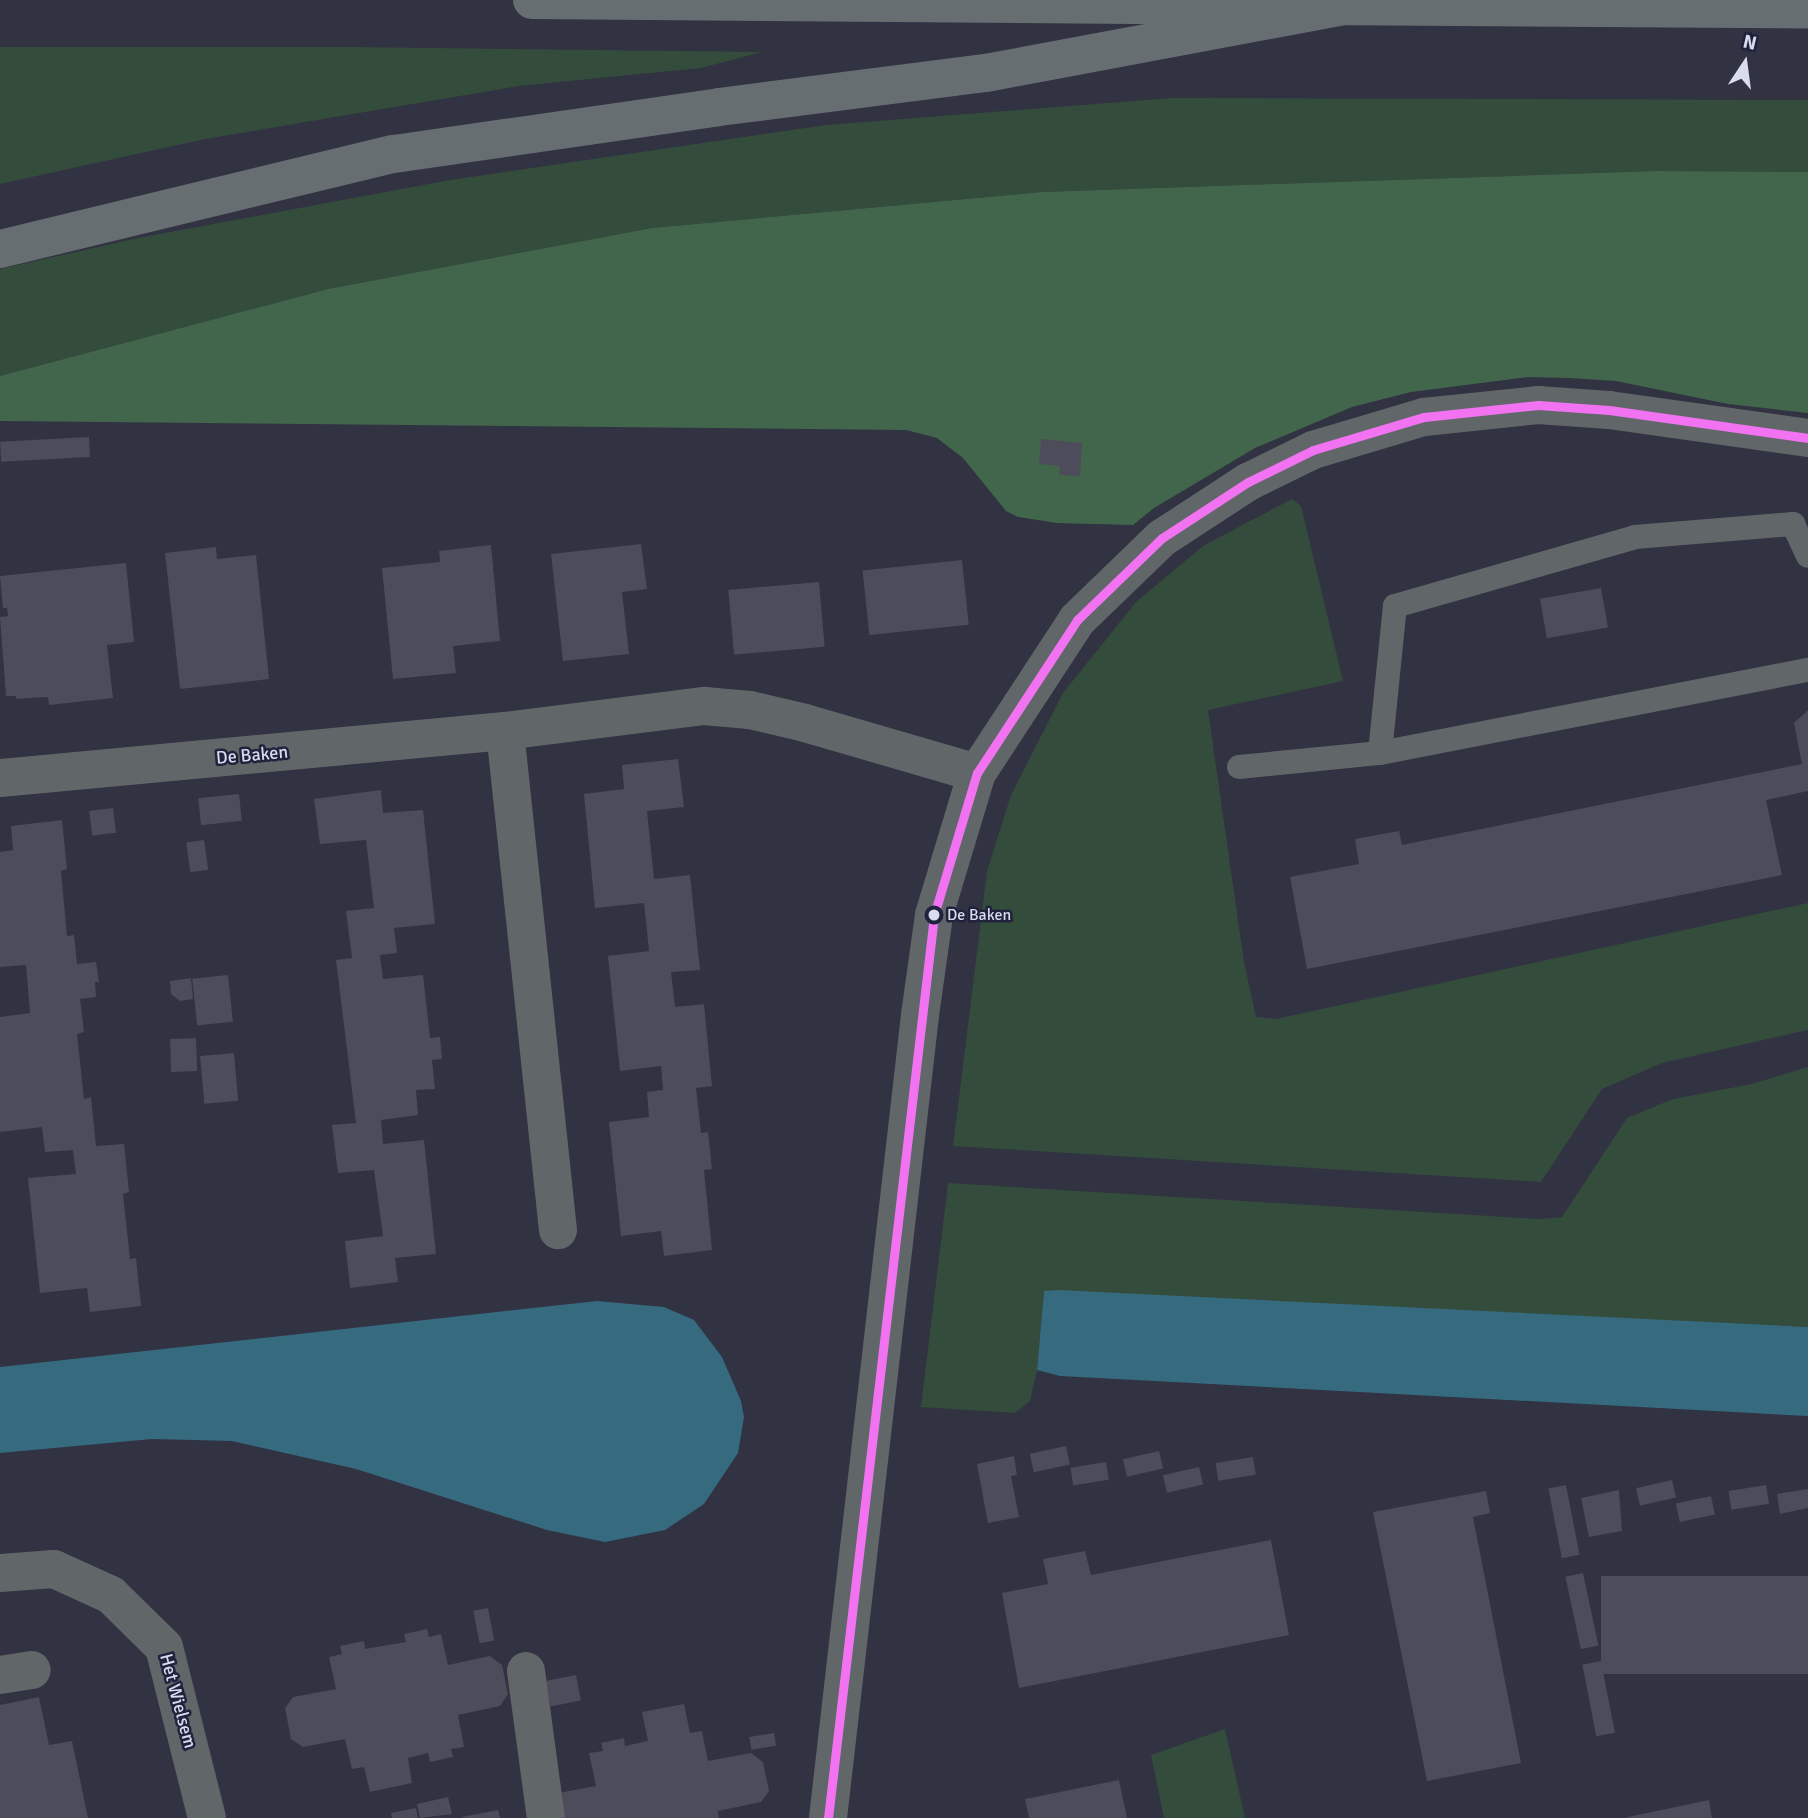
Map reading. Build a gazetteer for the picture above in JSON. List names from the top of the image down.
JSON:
{
  "streets": {
    "street": ["De Baken", "Het Wielsem"]
  },
  "places": ["De Baken"],
  "north": "top"
}
